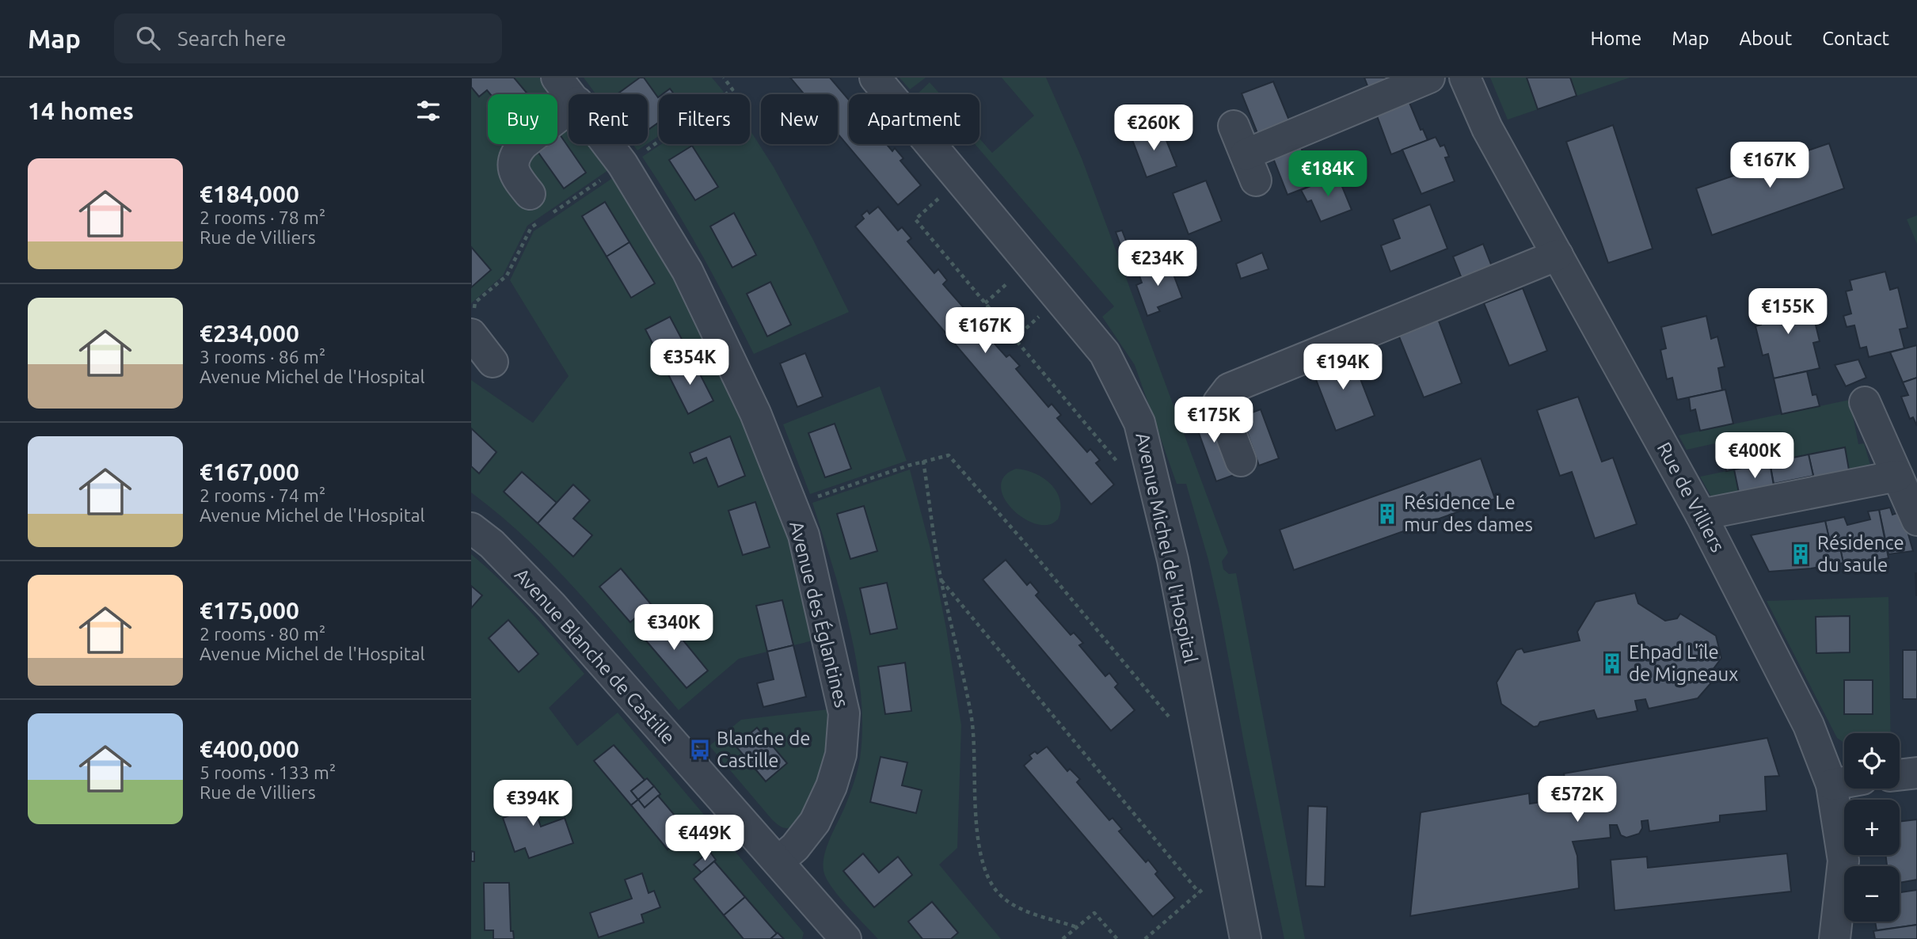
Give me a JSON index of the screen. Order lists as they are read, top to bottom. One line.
{"streets":{"street":["Rue de Villiers","Avenue Michel de l'Hospital","Avenue des Églantines","Avenue Blanche de Castille"]},"crossings":[["Avenue des Églantines","Avenue Blanche de Castille"]],"places":{"building":["Résidence Le mur des dames","Résidence du saule","Ehpad L'île de Migneaux"],"bus stop":["Blanche de Castille"]},"page":{"header":"Map","search":"Search here","nav":["Home","Map","About","Contact"],"heading":"14 homes","chip":["Buy","Rent","Filters","New","Apartment"],"price":["€260K","€167K","€184K","€234K","€155K","€167K","€354K","€194K","€175K","€400K","€340K","€572K","€394K","€449K"],"list":[{"name":"€184,000","note":"2 rooms · 78 m² · Rue de Villiers"},{"name":"€234,000","note":"3 rooms · 86 m² · Avenue Michel de l'Hospital"},{"name":"€167,000","note":"2 rooms · 74 m² · Avenue Michel de l'Hospital"},{"name":"€175,000","note":"2 rooms · 80 m² · Avenue Michel de l'Hospital"},{"name":"€400,000","note":"5 rooms · 133 m² · Rue de Villiers"}],"map_buttons":["+","−"]}}
